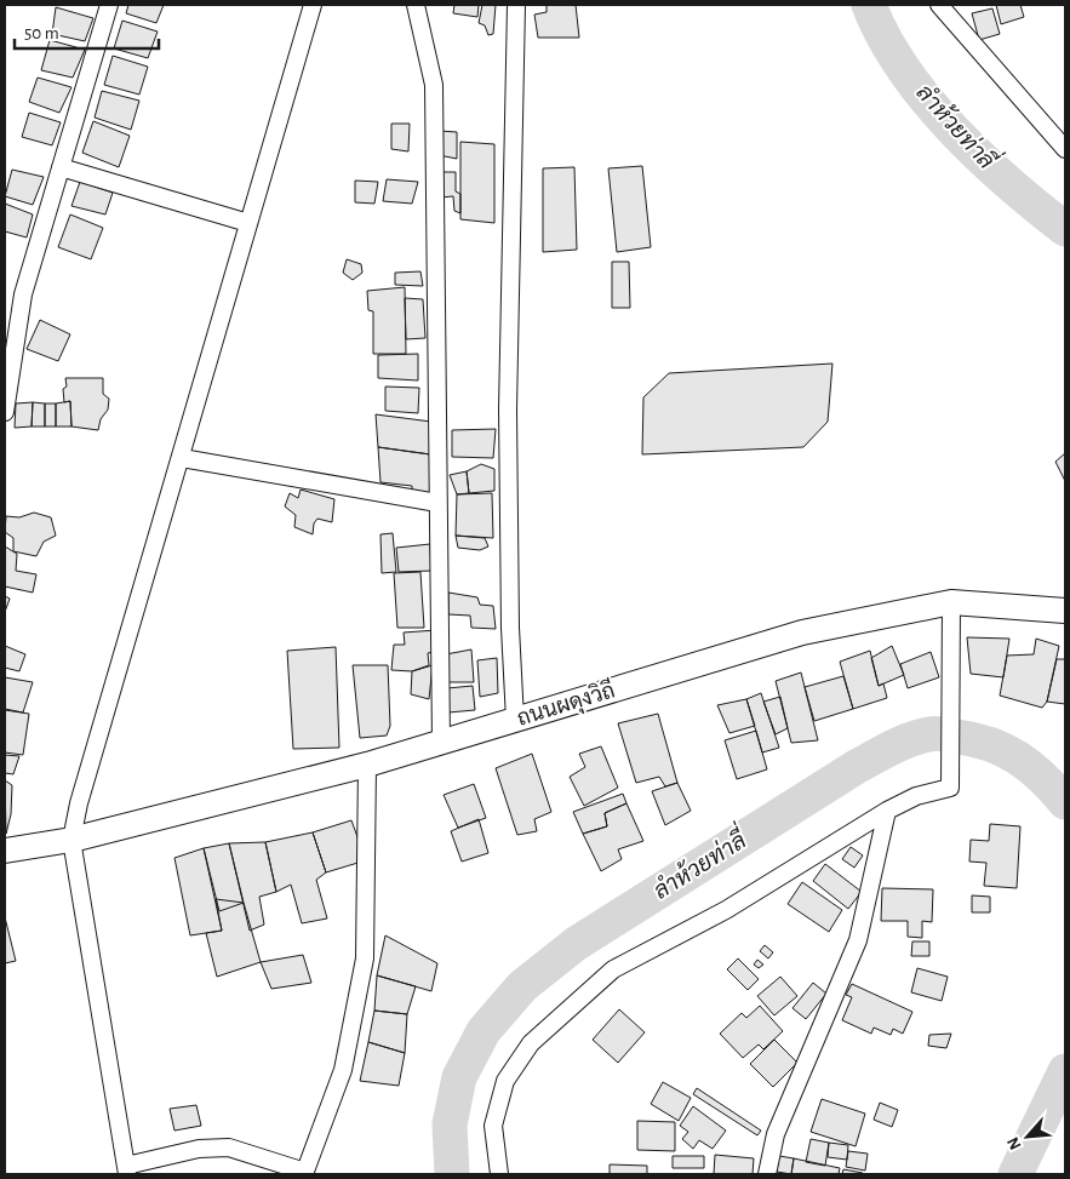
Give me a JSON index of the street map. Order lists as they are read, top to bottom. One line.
{"streets":{"main road":["ถนนผดุงวิถี"]},"water":["ลำห้วยท่าลี่"],"scale_bar":"50 m","north":"bottom left"}
